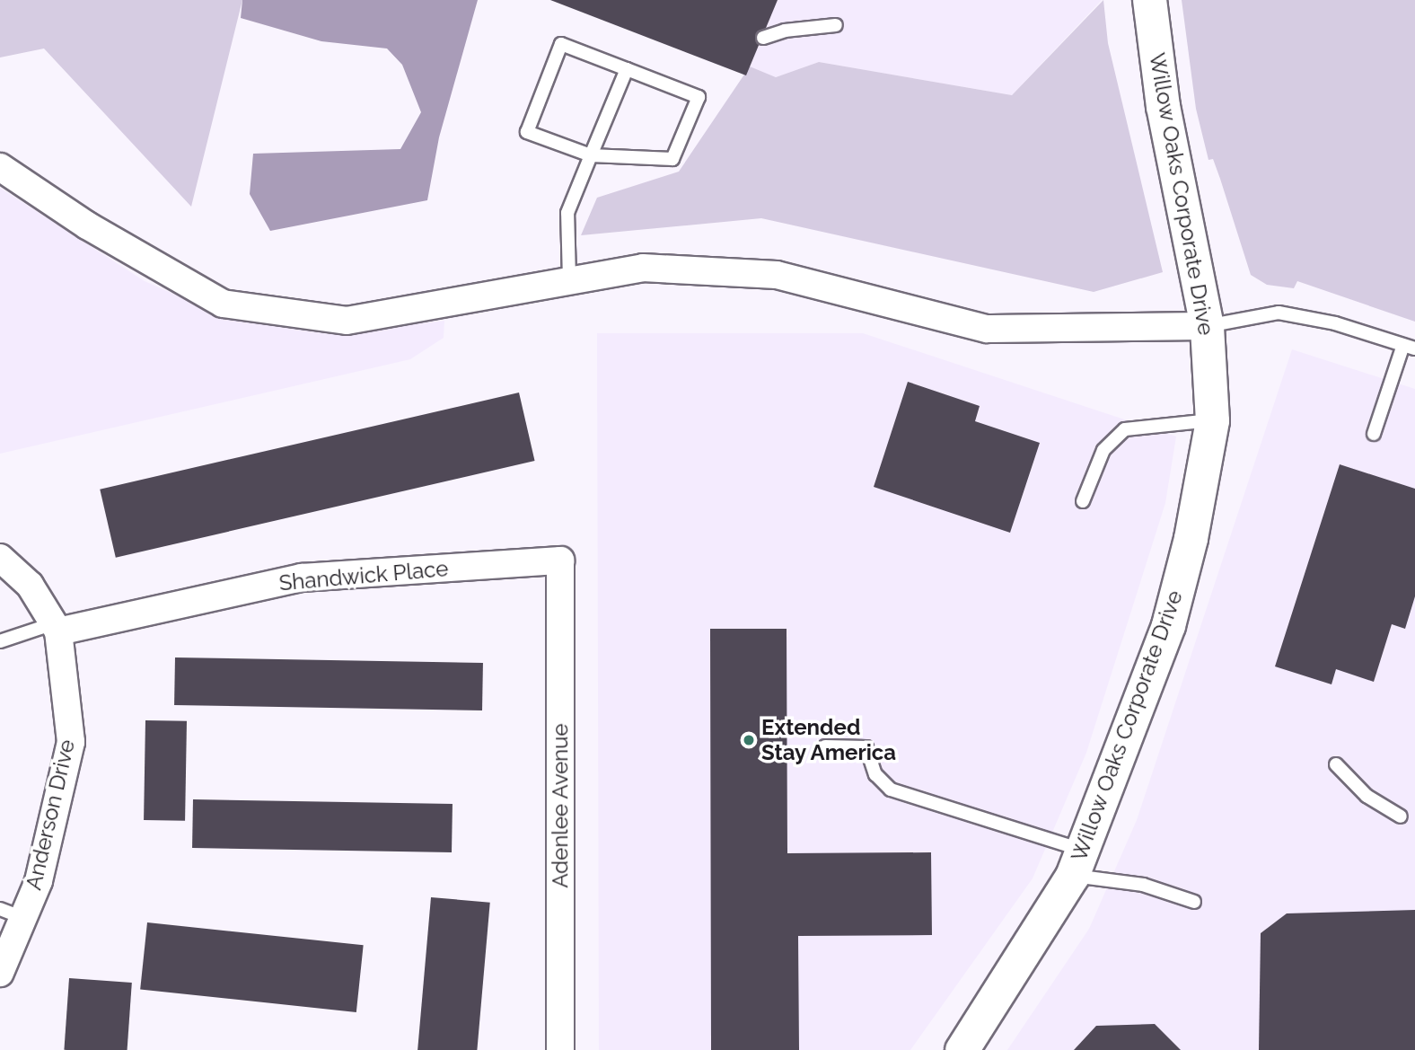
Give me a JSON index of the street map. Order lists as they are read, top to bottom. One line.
{"streets":{"street":["Willow Oaks Corporate Drive","Shandwick Place","Adenlee Avenue","Anderson Drive"]},"crossings":[["Shandwick Place","Adenlee Avenue"],["Shandwick Place","Anderson Drive"]],"places":["Extended Stay America"]}
